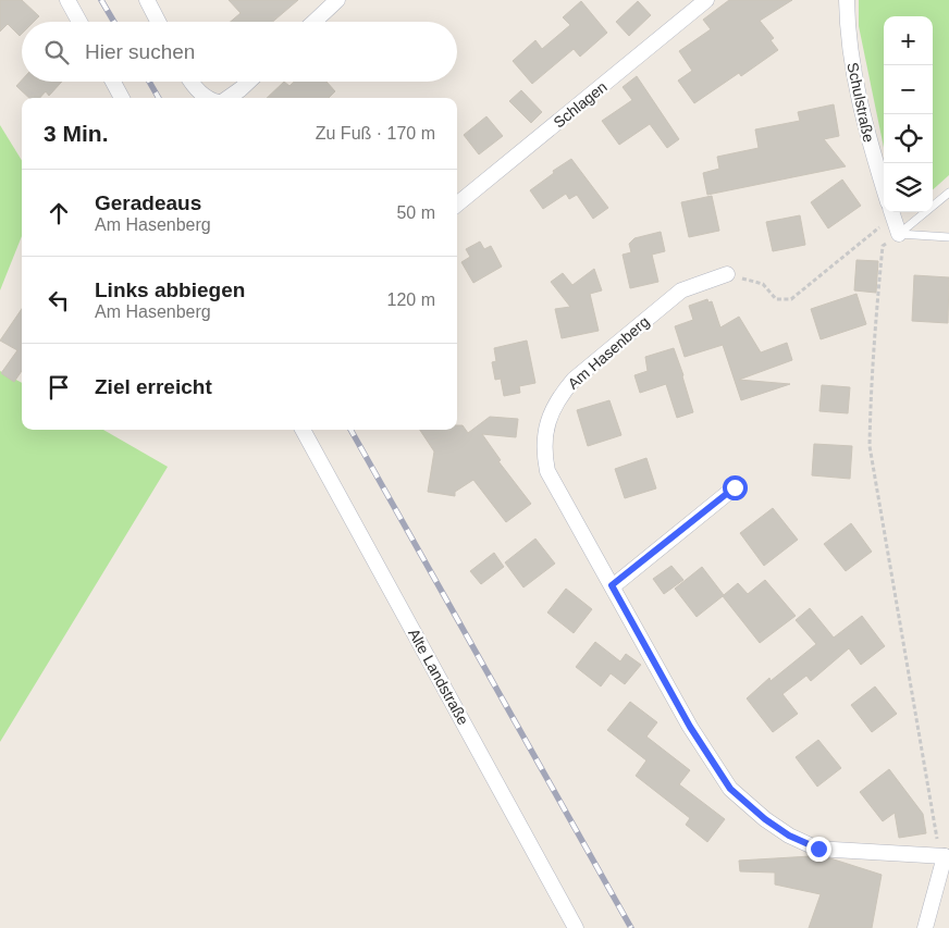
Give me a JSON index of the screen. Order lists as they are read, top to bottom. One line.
{"streets":{"street":["Schulstraße","Schlagen","Am Hasenberg","Alte Landstraße"]},"page":{"map_buttons":["+","−"],"search":"Hier suchen","heading":["3 Min.","Zu Fuß · 170 m"],"list":[["Geradeaus","Am Hasenberg","50 m"],["Links abbiegen","Am Hasenberg","120 m"],"Ziel erreicht"]}}
